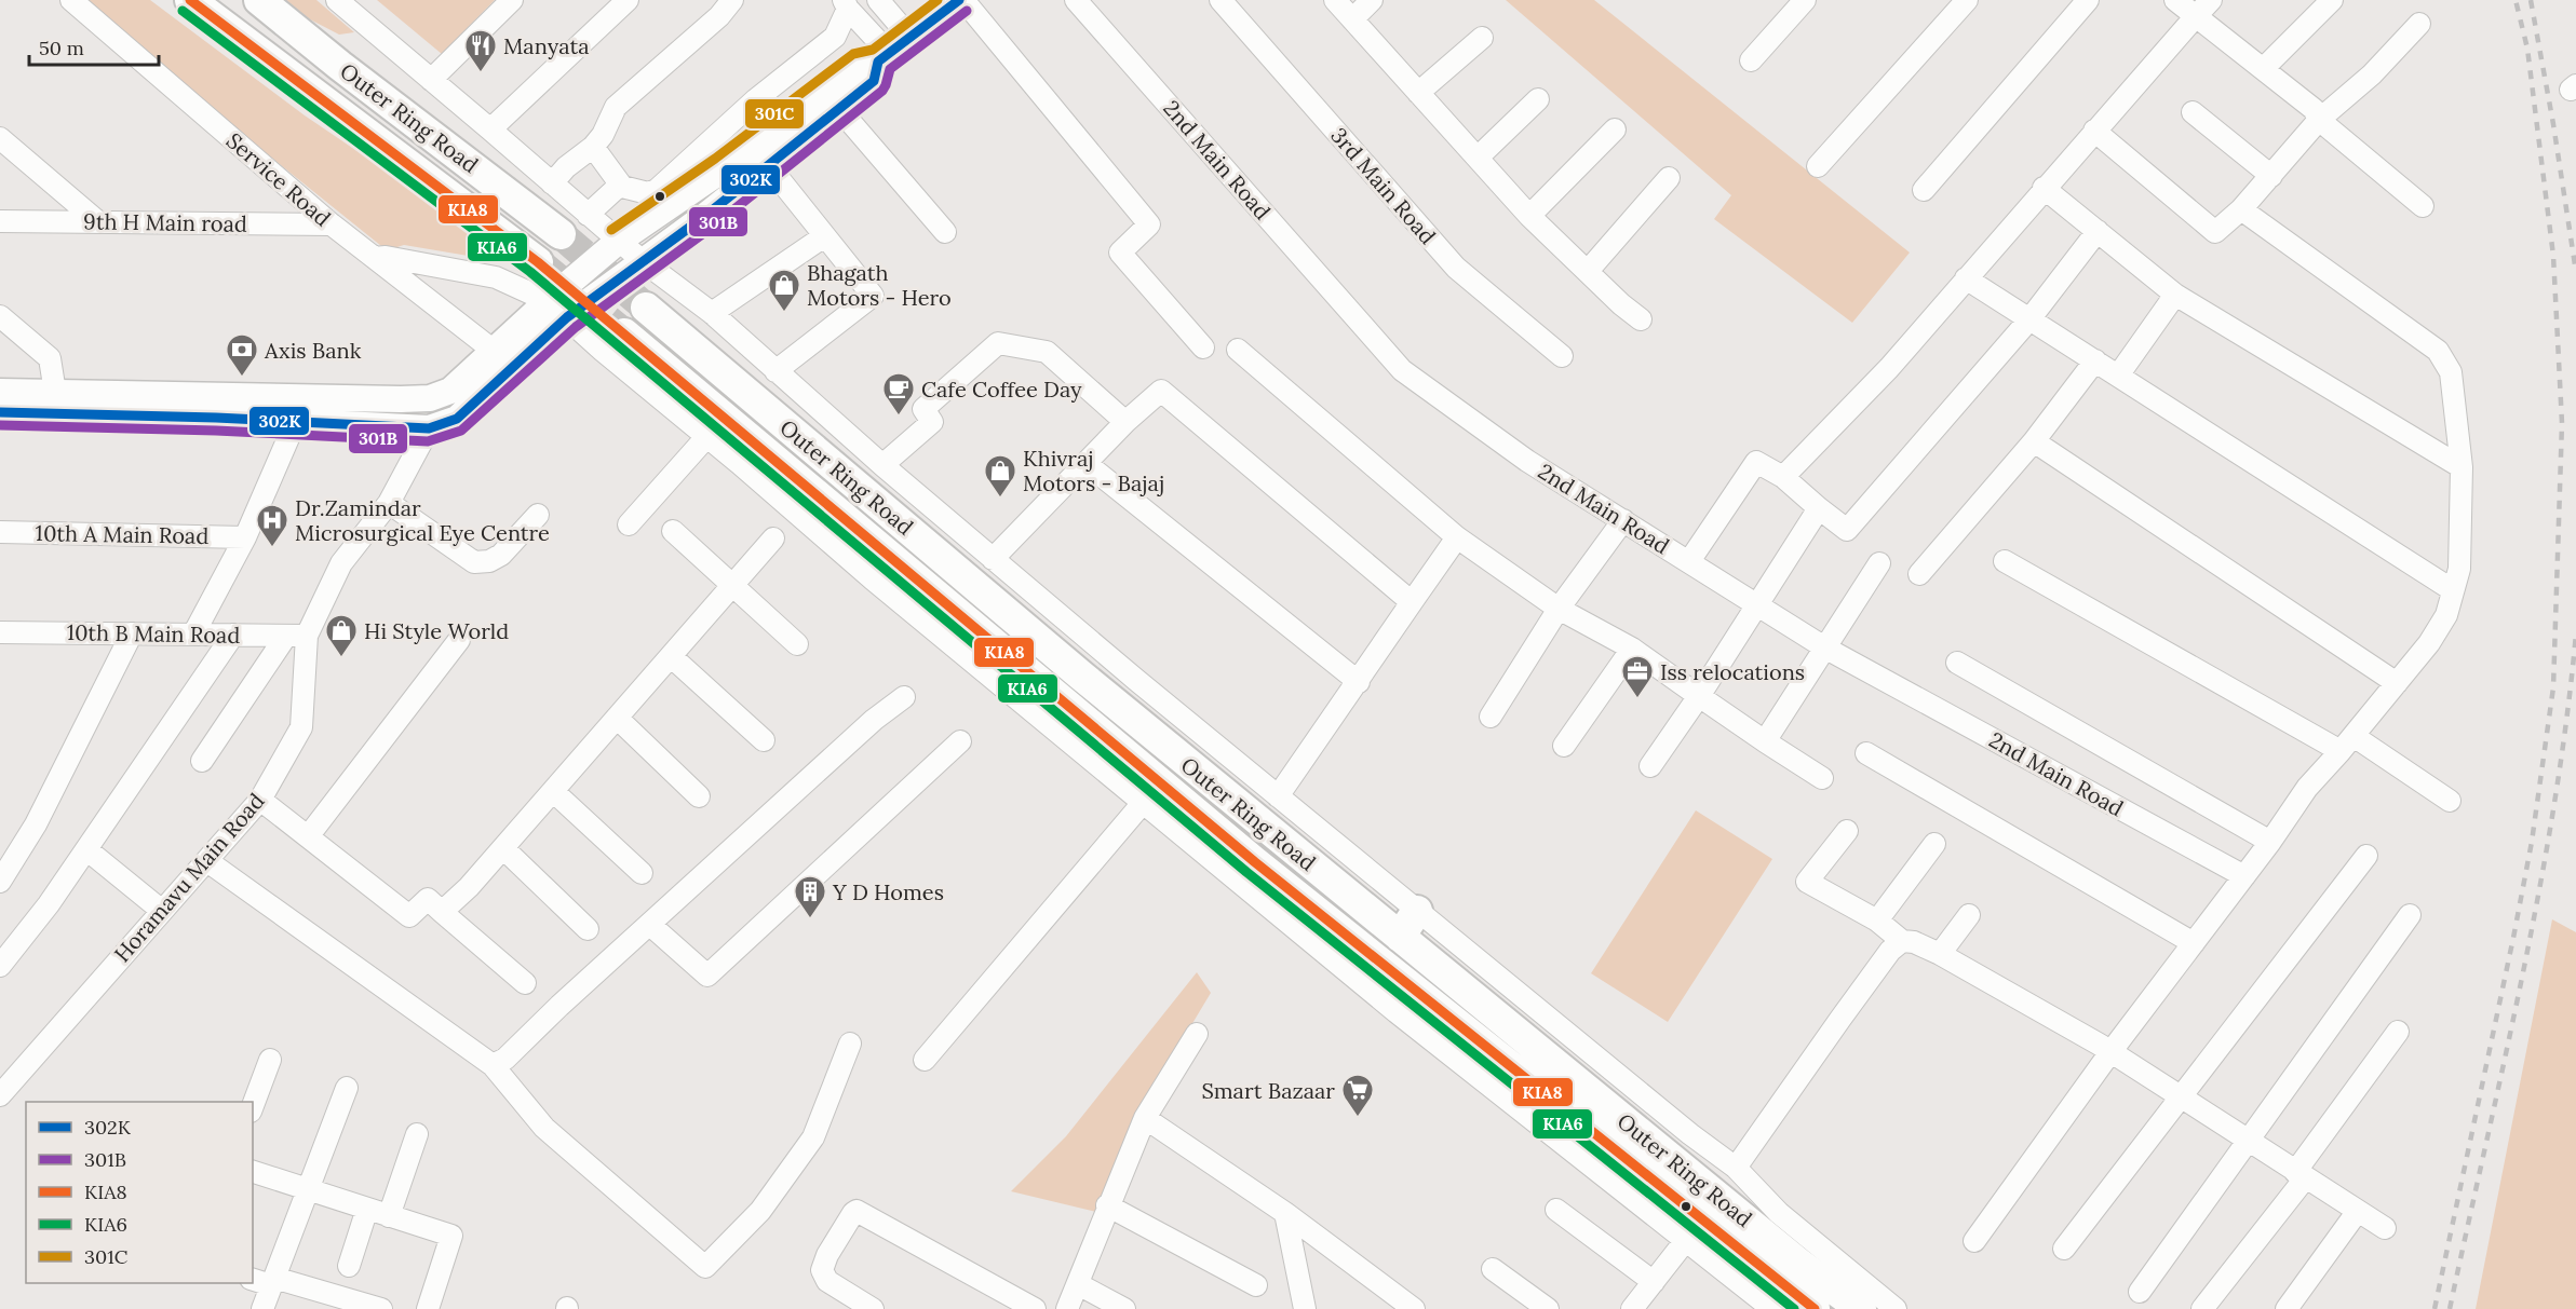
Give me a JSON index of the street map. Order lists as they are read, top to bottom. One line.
{"streets":{"highway":["Outer Ring Road"],"street":["2nd Main Road","Service Road","3rd Main Road","9th H Main road","10th A Main Road","10th B Main Road","Horamavu Main Road"]},"crossings":[["Service Road","9th H Main road"],["10th B Main Road","Horamavu Main Road"]],"places":{"restaurant":["Manyata"],"shop":["Bhagath Motors - Hero","Khivraj Motors - Bajaj","Hi Style World"],"bank":["Axis Bank"],"cafe":["Cafe Coffee Day"],"hospital":["Dr.Zamindar Microsurgical Eye Centre"],"office":["Iss relocations"],"building":["Y D Homes"],"supermarket":["Smart Bazaar"]},"lines":["transit line 302K","transit line KIA8","transit line 301C","transit line 301B","transit line KIA6"],"legend":["302K","301B","KIA8","KIA6","301C"],"scale_bar":"50 m"}
